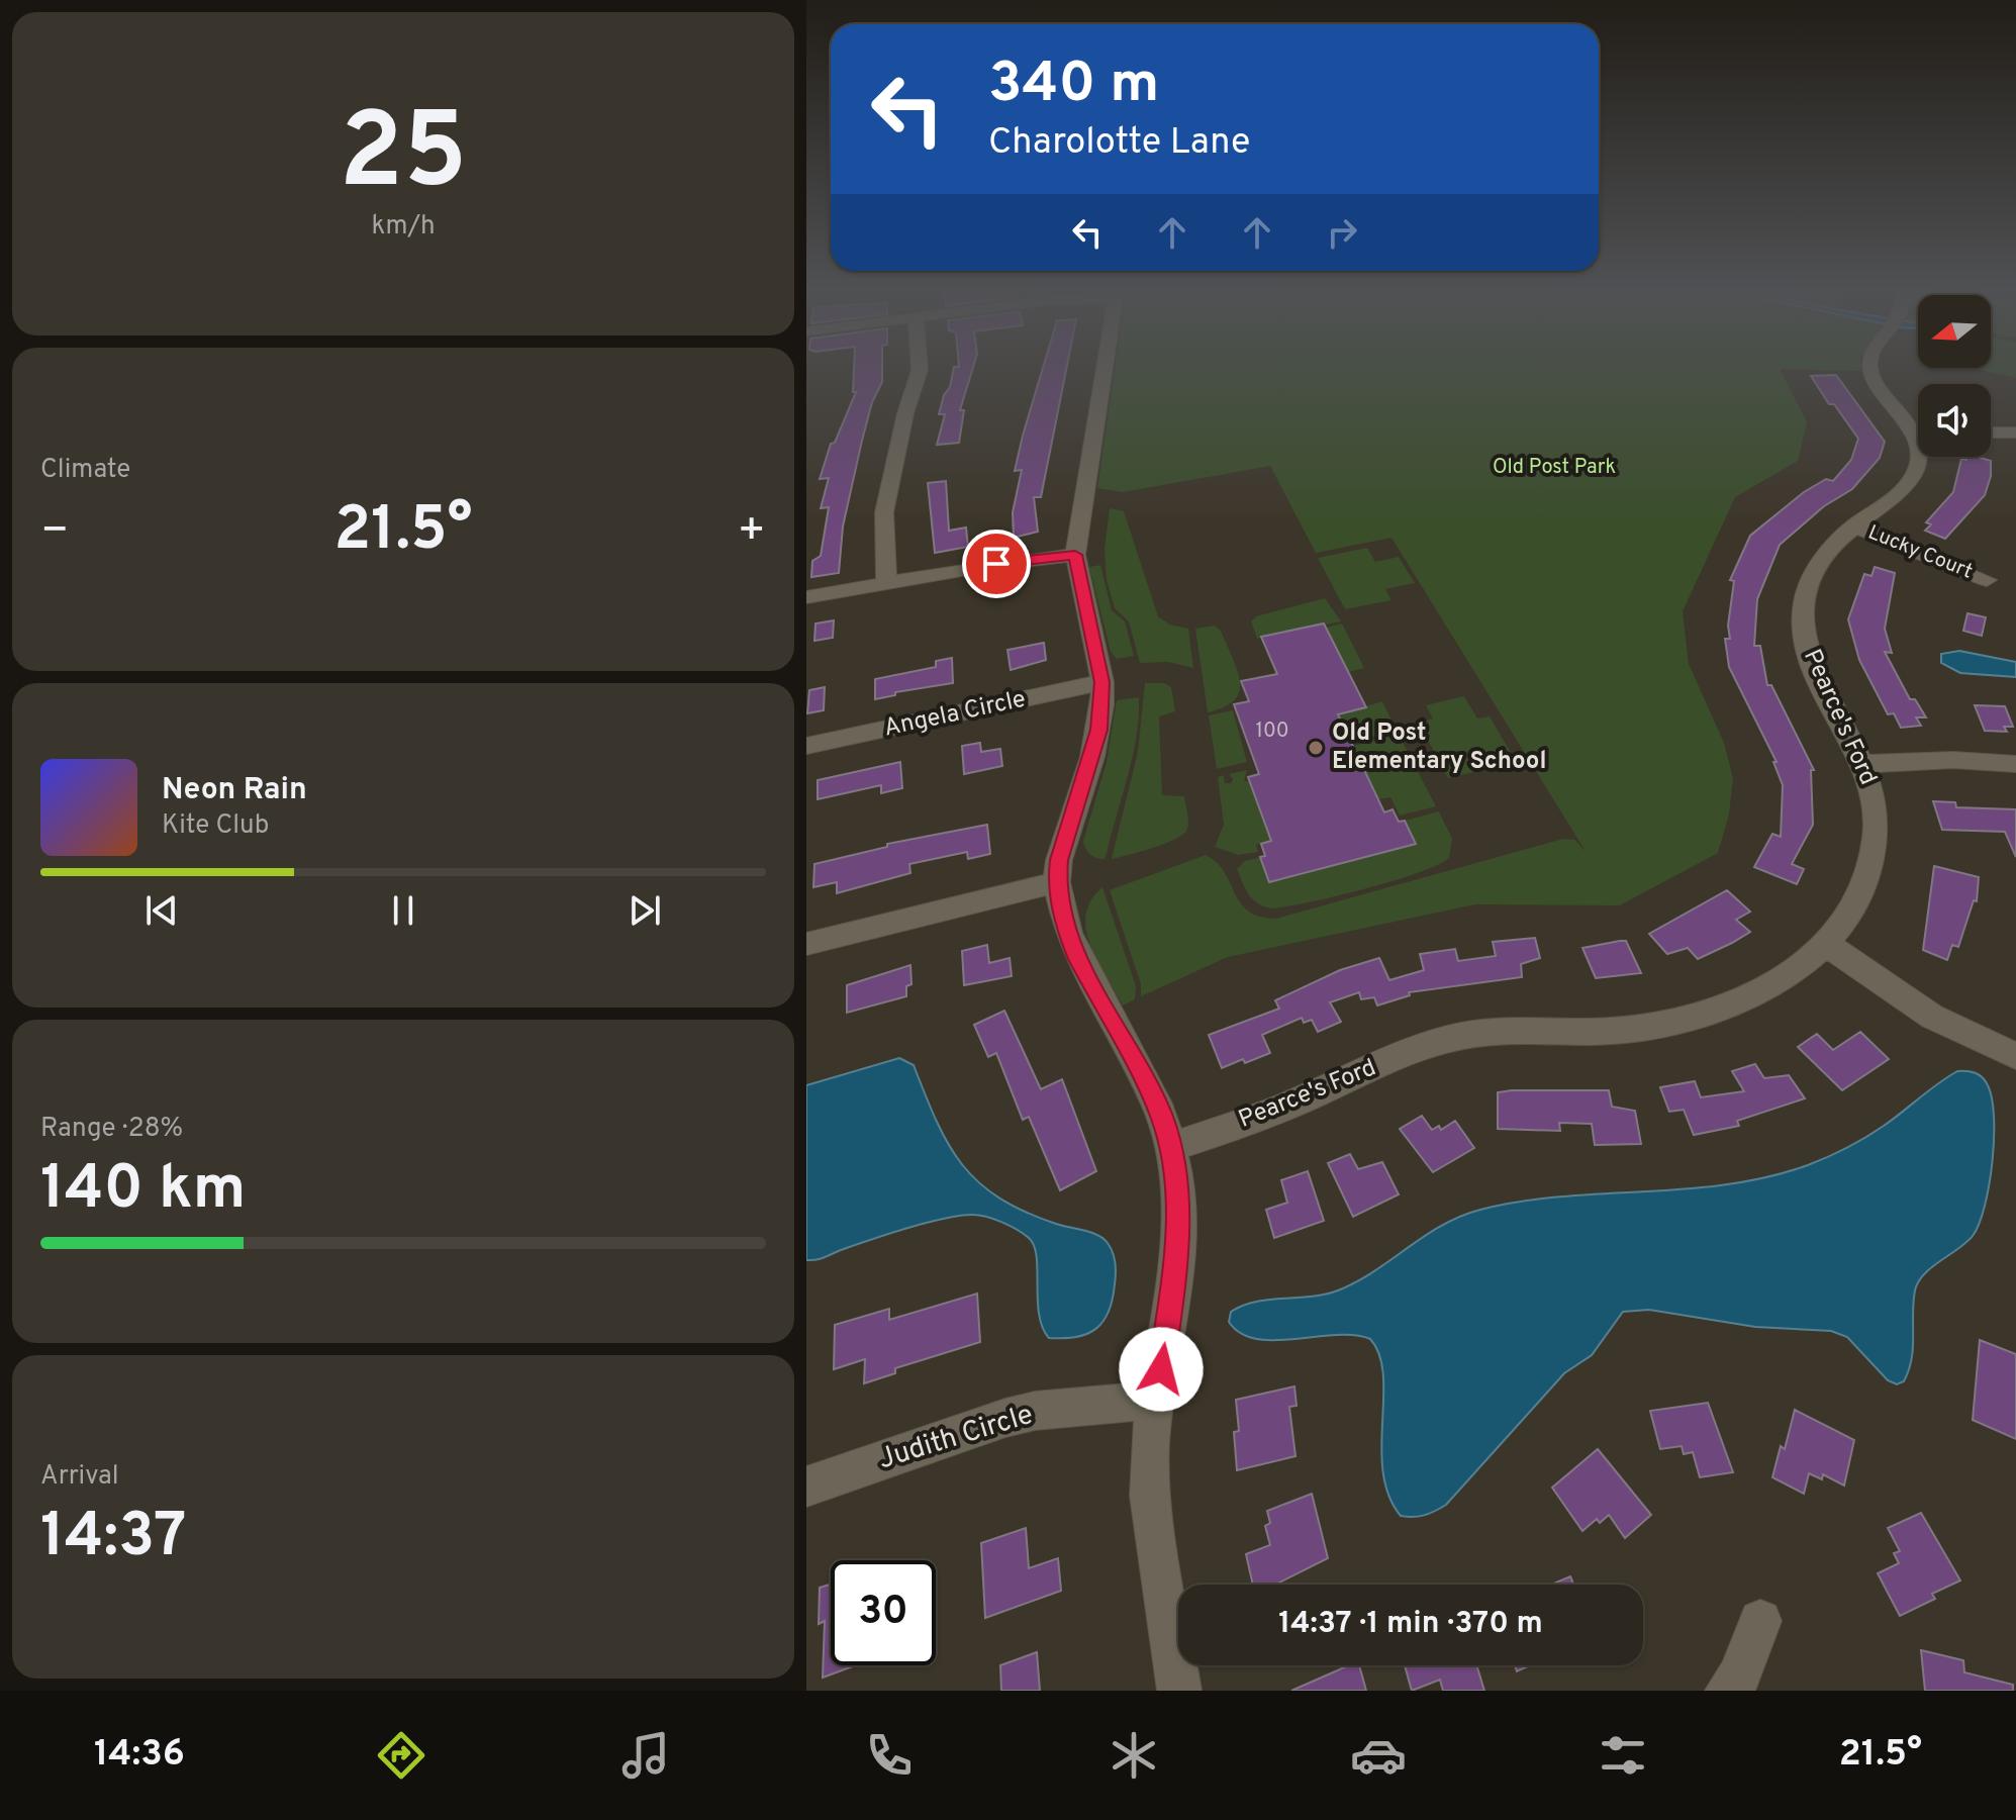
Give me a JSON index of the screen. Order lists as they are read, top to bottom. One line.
{"streets":{"street":["Lucky Court","Angela Circle","Pearce's Ford","Judith Circle"]},"crossings":[["Lucky Court","Pearce's Ford"]],"parks":["Old Post Park"],"places":["Old Post Elementary School"],"house_numbers":["100"],"north":"left","page":{"tile":[["25","km/h"],"Climate",["Range · 28%","140 km"],["Arrival","14:37"]],"turn":["340 m","Charolotte Lane"],"heat":["−","21.5°","+"],"song":["Neon Rain","Kite Club"],"limit":"30","trip":"14:37 · 1 min · 370 m","tabs":["14:36","21.5°"]}}
